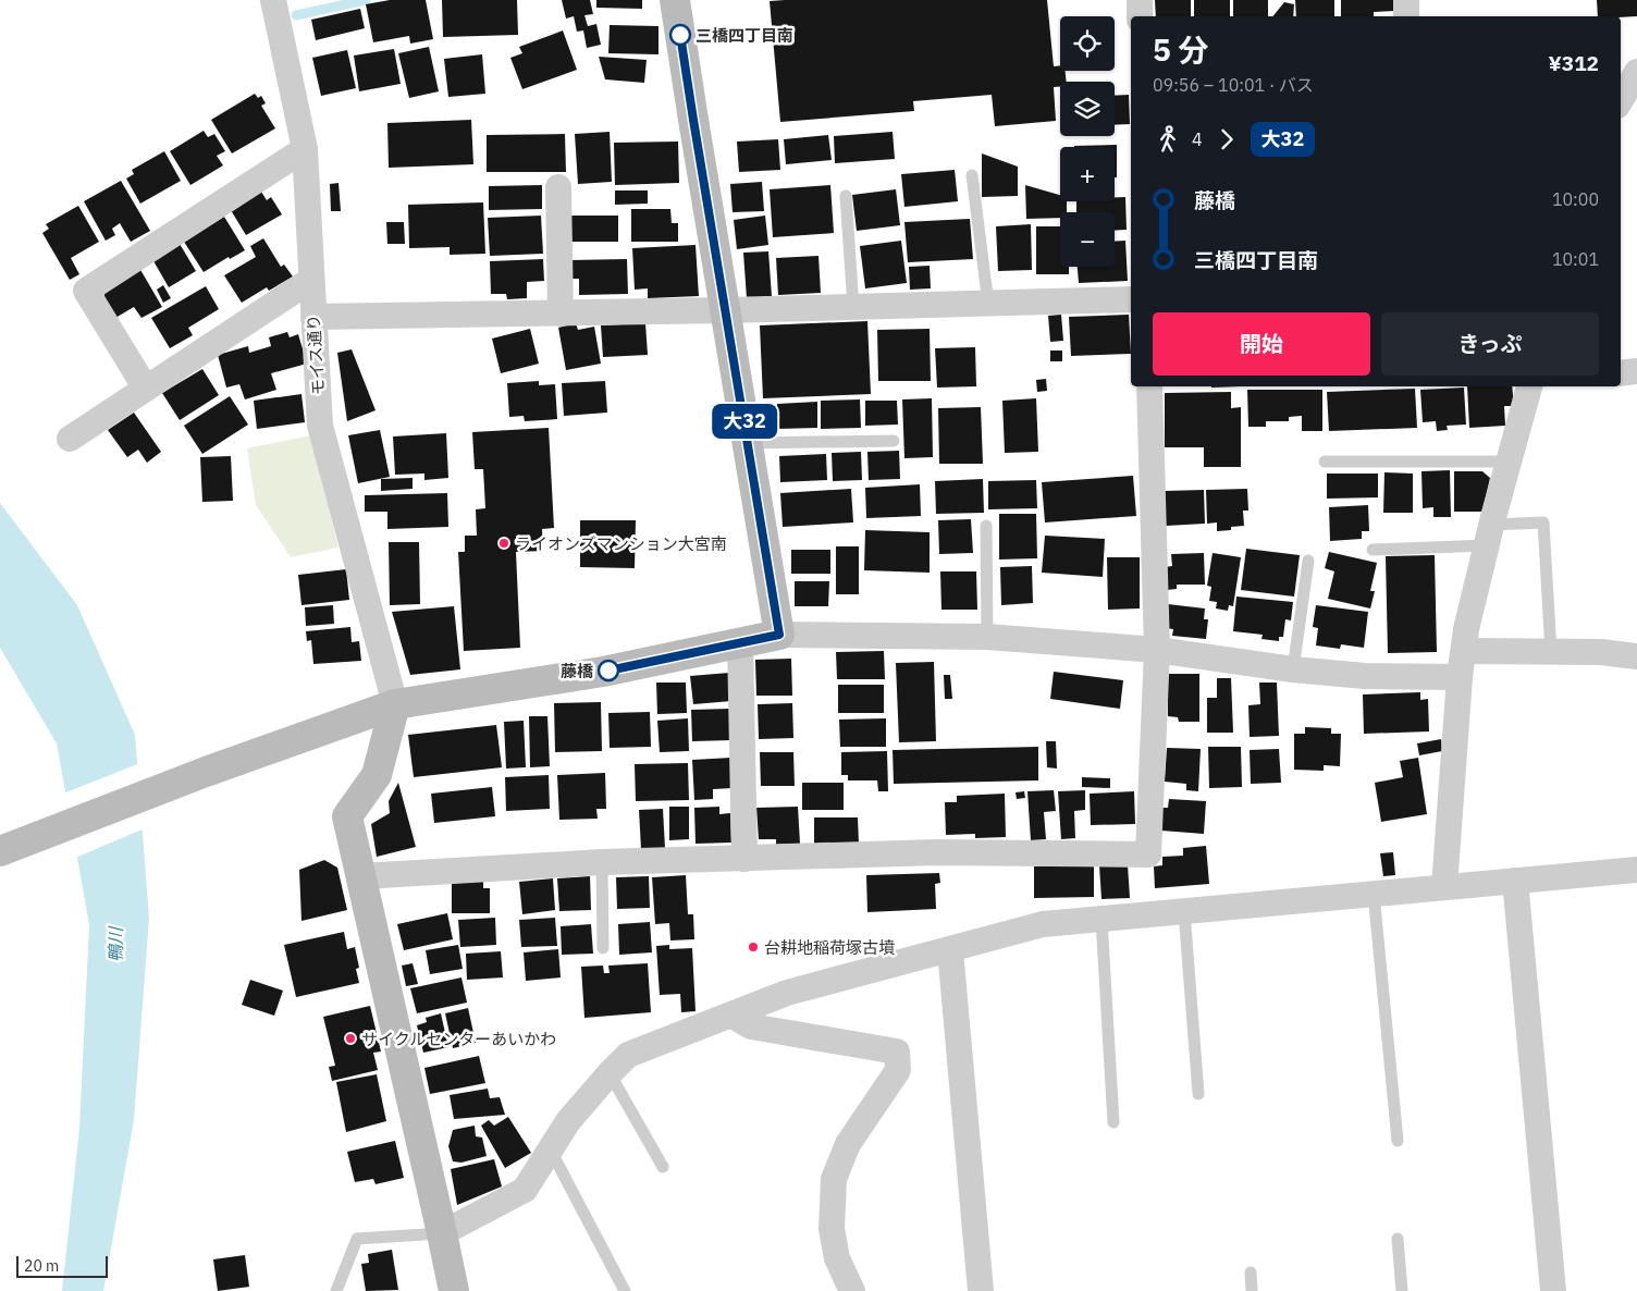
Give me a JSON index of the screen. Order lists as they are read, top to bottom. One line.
{"streets":{"street":["モイス通り"]},"water":["鴨川"],"places":["三橋四丁目南","ライオンズマンション大宮南","藤橋","台耕地稲荷塚古墳","サイクルセンターあいかわ"],"lines":["bus line 大32"],"scale_bar":"20 m","page":{"on_map":"大32","map_buttons":["+","−"],"heading":["5 分","09:56 – 10:01 · バス","¥312"],"legs":["4","大32"],"list":[{"name":"藤橋","value":"10:00"},{"name":"三橋四丁目南","value":"10:01"}],"buttons":["開始","きっぷ"],"scale":"20 m"}}
